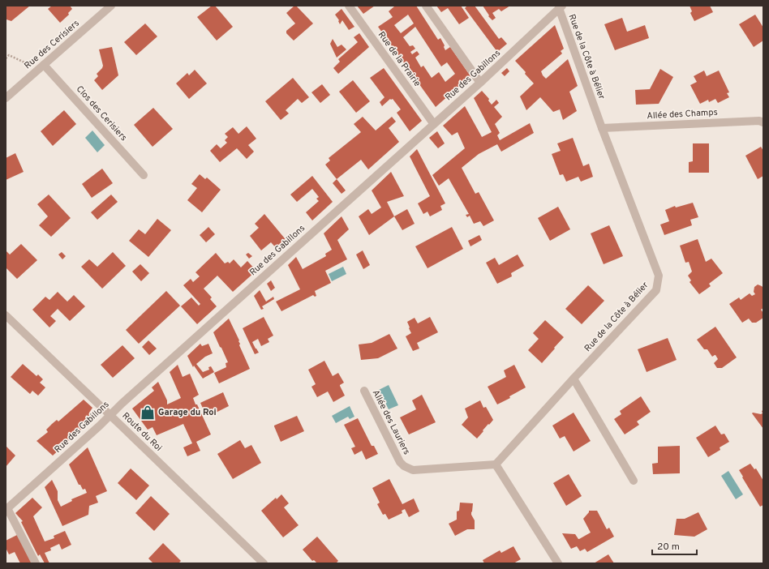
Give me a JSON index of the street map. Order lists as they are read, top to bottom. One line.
{"streets":{"street":["Rue des Cerisiers","Rue de la Côte à Bélier","Rue de la Prairie","Rue des Gabillons","Clos des Cerisiers","Allée des Champs","Allée des Lauriers","Route du Roi"]},"crossings":[["Rue des Cerisiers","Clos des Cerisiers"],["Rue de la Côte à Bélier","Rue des Gabillons"],["Rue de la Côte à Bélier","Allée des Champs"],["Rue de la Côte à Bélier","Allée des Lauriers"],["Rue de la Prairie","Rue des Gabillons"],["Rue des Gabillons","Route du Roi"]],"places":{"shop":["Garage du Roi"]},"scale_bar":"20 m"}
